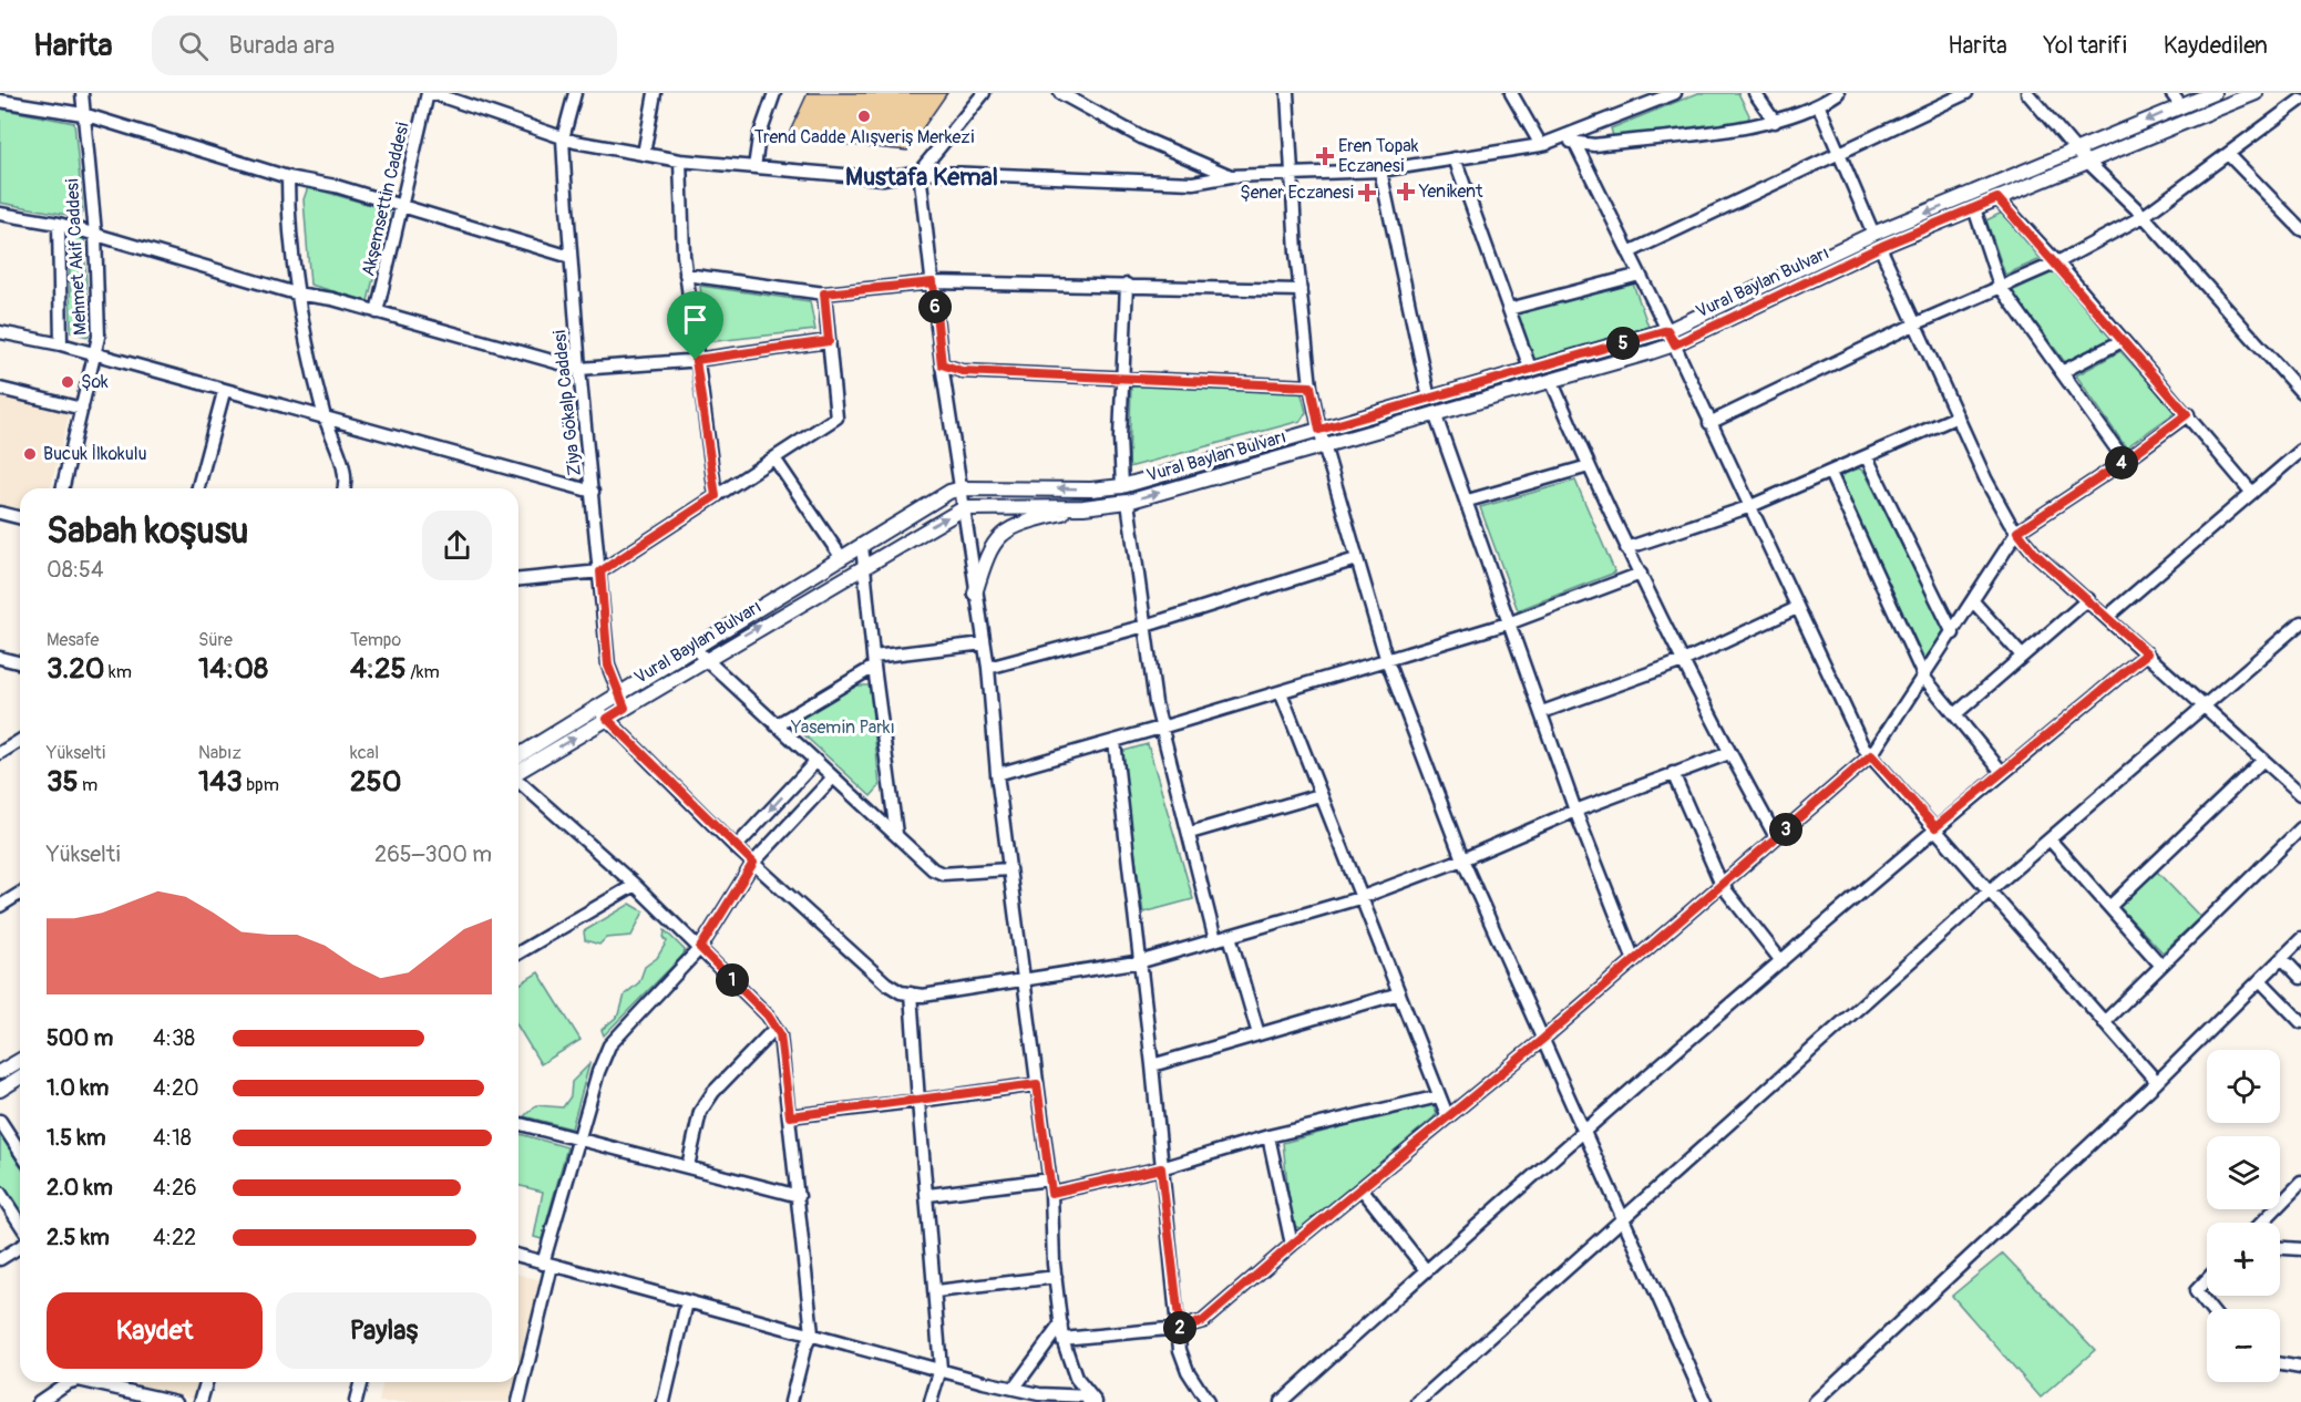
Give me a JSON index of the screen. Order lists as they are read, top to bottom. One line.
{"streets":{"main road":["Vural Baylan Bulvarı"],"street":["Akşemsettin Caddesi","Mehmet Akif Caddesi","Ziya Gökalp Caddesi"]},"crossings":[["Vural Baylan Bulvarı","Ziya Gökalp Caddesi"]],"districts":["Mustafa Kemal"],"parks":["Yasemin Parkı"],"places":{"other":["Trend Cadde Alışveriş Merkezi","Şok","Bucuk İlkokulu"],"health":["Eren Topak Eczanesi","Yenikent","Şener Eczanesi"]},"page":{"header":"Harita","search":"Burada ara","nav":["Harita","Yol tarifi","Kaydedilen"],"pins":["6","5","4","3","1","2"],"heading":["Sabah koşusu","08:54"],"stats":[["Mesafe","3.20 km"],["Süre","14:08"],["Tempo","4:25 /km"],["Yükselti","35 m"],["Nabız","143 bpm"],["kcal","250"]],"chart":["Yükselti","265–300 m"],"list":[{"name":"500 m","note":"4:38"},{"name":"1.0 km","note":"4:20"},{"name":"1.5 km","note":"4:18"},{"name":"2.0 km","note":"4:26"},{"name":"2.5 km","note":"4:22"}],"map_buttons":["+","−"],"buttons":["Kaydet","Paylaş"]}}
